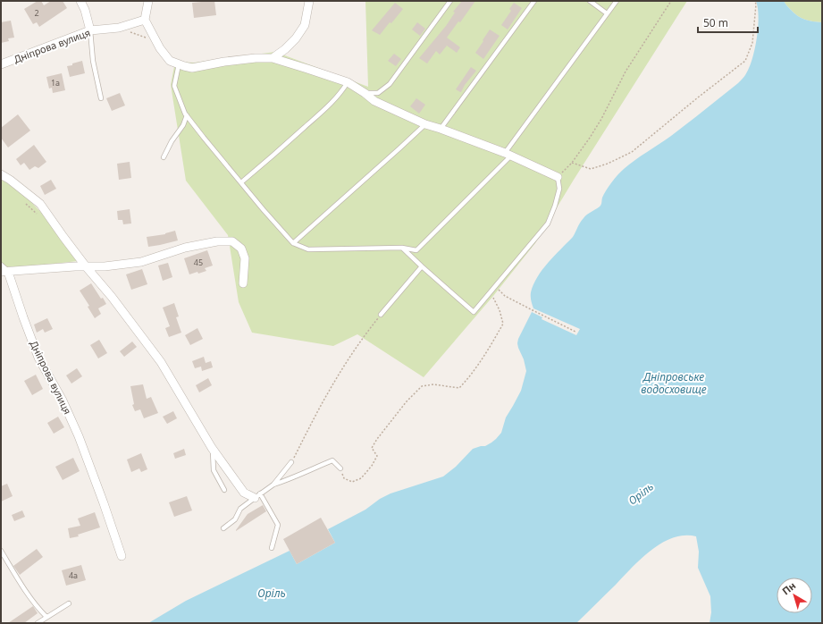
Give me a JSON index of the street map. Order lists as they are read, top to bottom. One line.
{"streets":{"street":["Дніпрова вулиця"]},"water":["Дніпровське водосховище","Оріль","Орiль"],"house_numbers":["2","1а","45","4а"],"scale_bar":"50 m","north":"top left"}
